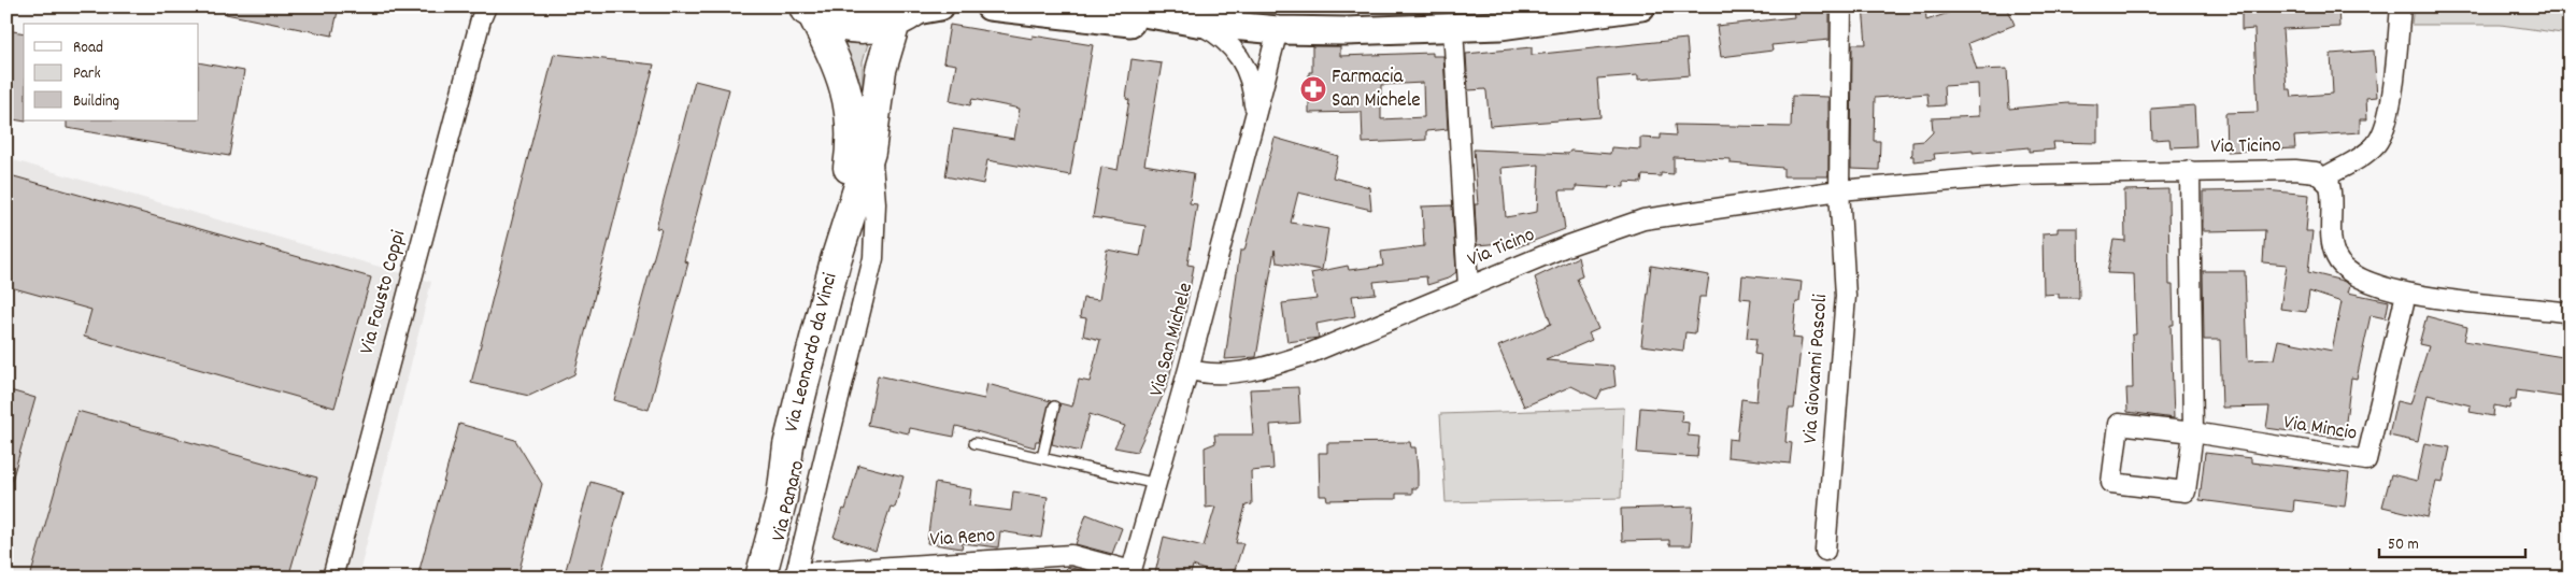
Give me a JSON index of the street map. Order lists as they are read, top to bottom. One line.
{"streets":{"main road":["Via Leonardo da Vinci"],"street":["Via Ticino","Via Fausto Coppi","Via San Michele","Via Giovanni Pascoli","Via Mincio","Via Panaro","Via Reno"]},"crossings":[["Via Ticino","Via San Michele"],["Via Ticino","Via Giovanni Pascoli"],["Via San Michele","Via Reno"],["Via Leonardo da Vinci","Via Panaro"],["Via Panaro","Via Reno"]],"places":{"pharmacy":["Farmacia San Michele"]},"legend":["Road","Park","Building"],"scale_bar":"50 m"}
